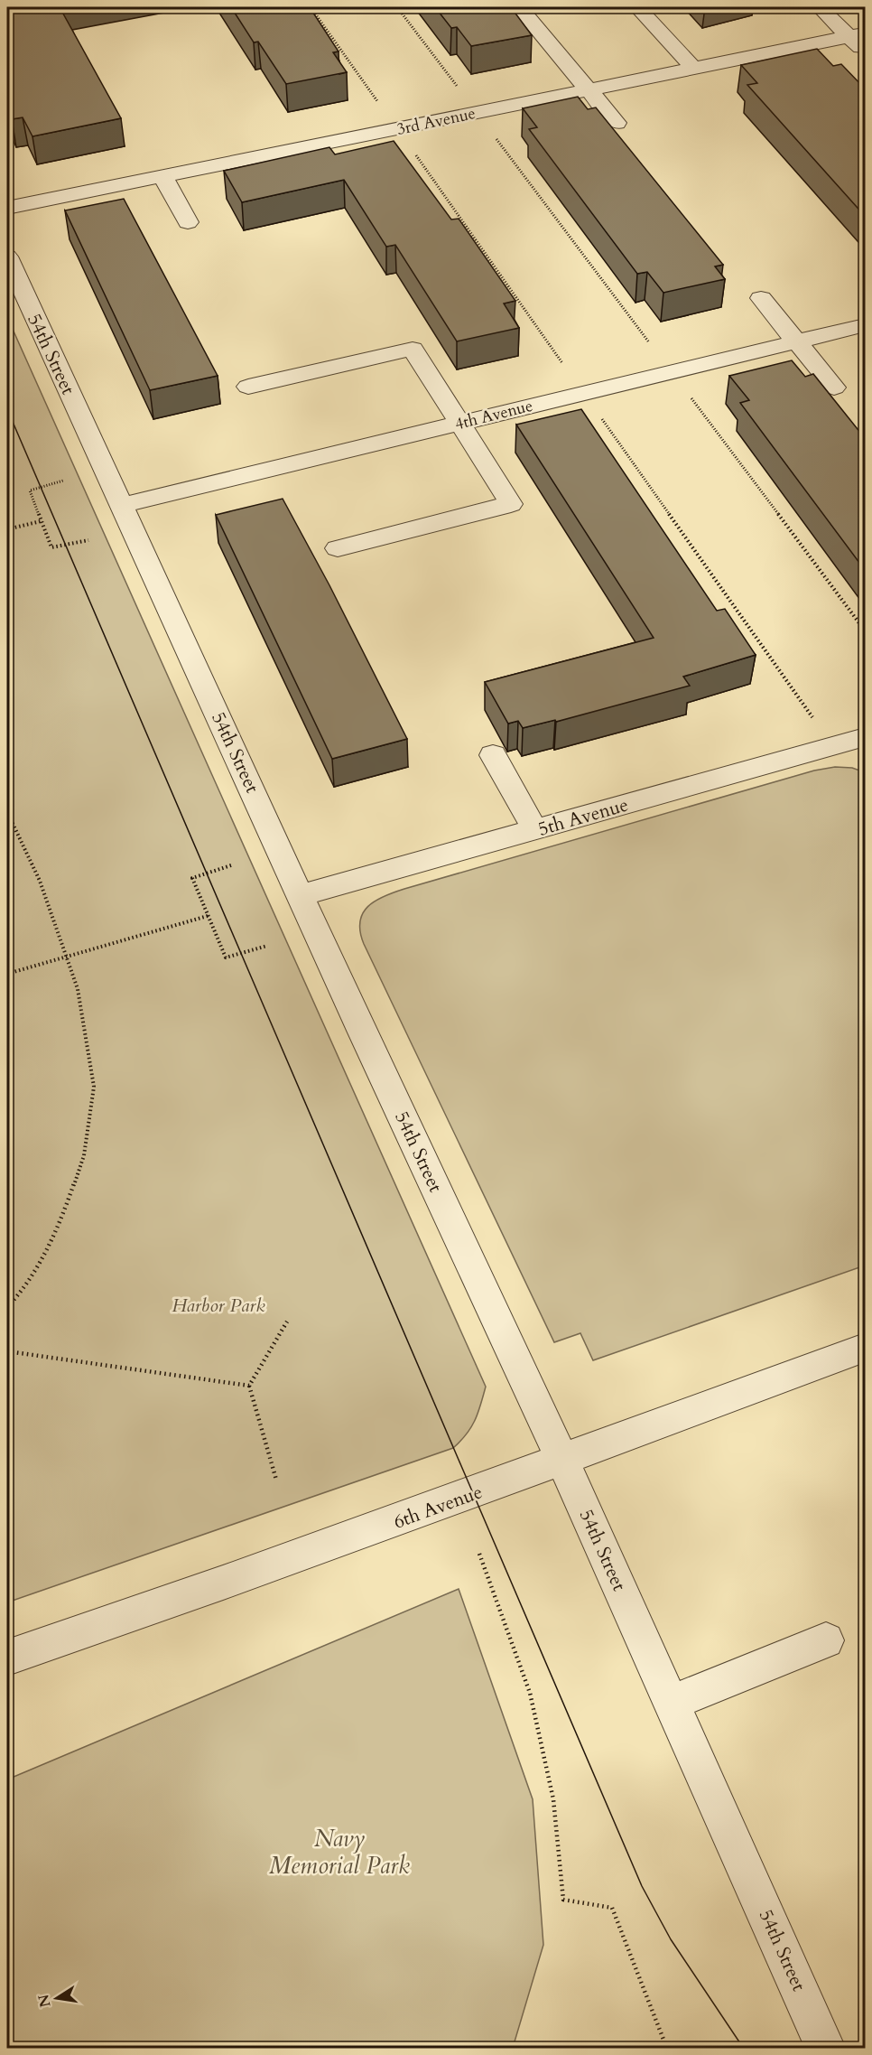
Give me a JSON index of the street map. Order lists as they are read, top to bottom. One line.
{"streets":{"street":["3rd Avenue","54th Street","4th Avenue","5th Avenue","6th Avenue"]},"crossings":[["54th Street","4th Avenue"],["54th Street","5th Avenue"],["54th Street","6th Avenue"]],"parks":["Harbor Park","Navy Memorial Park"],"north":"left"}
